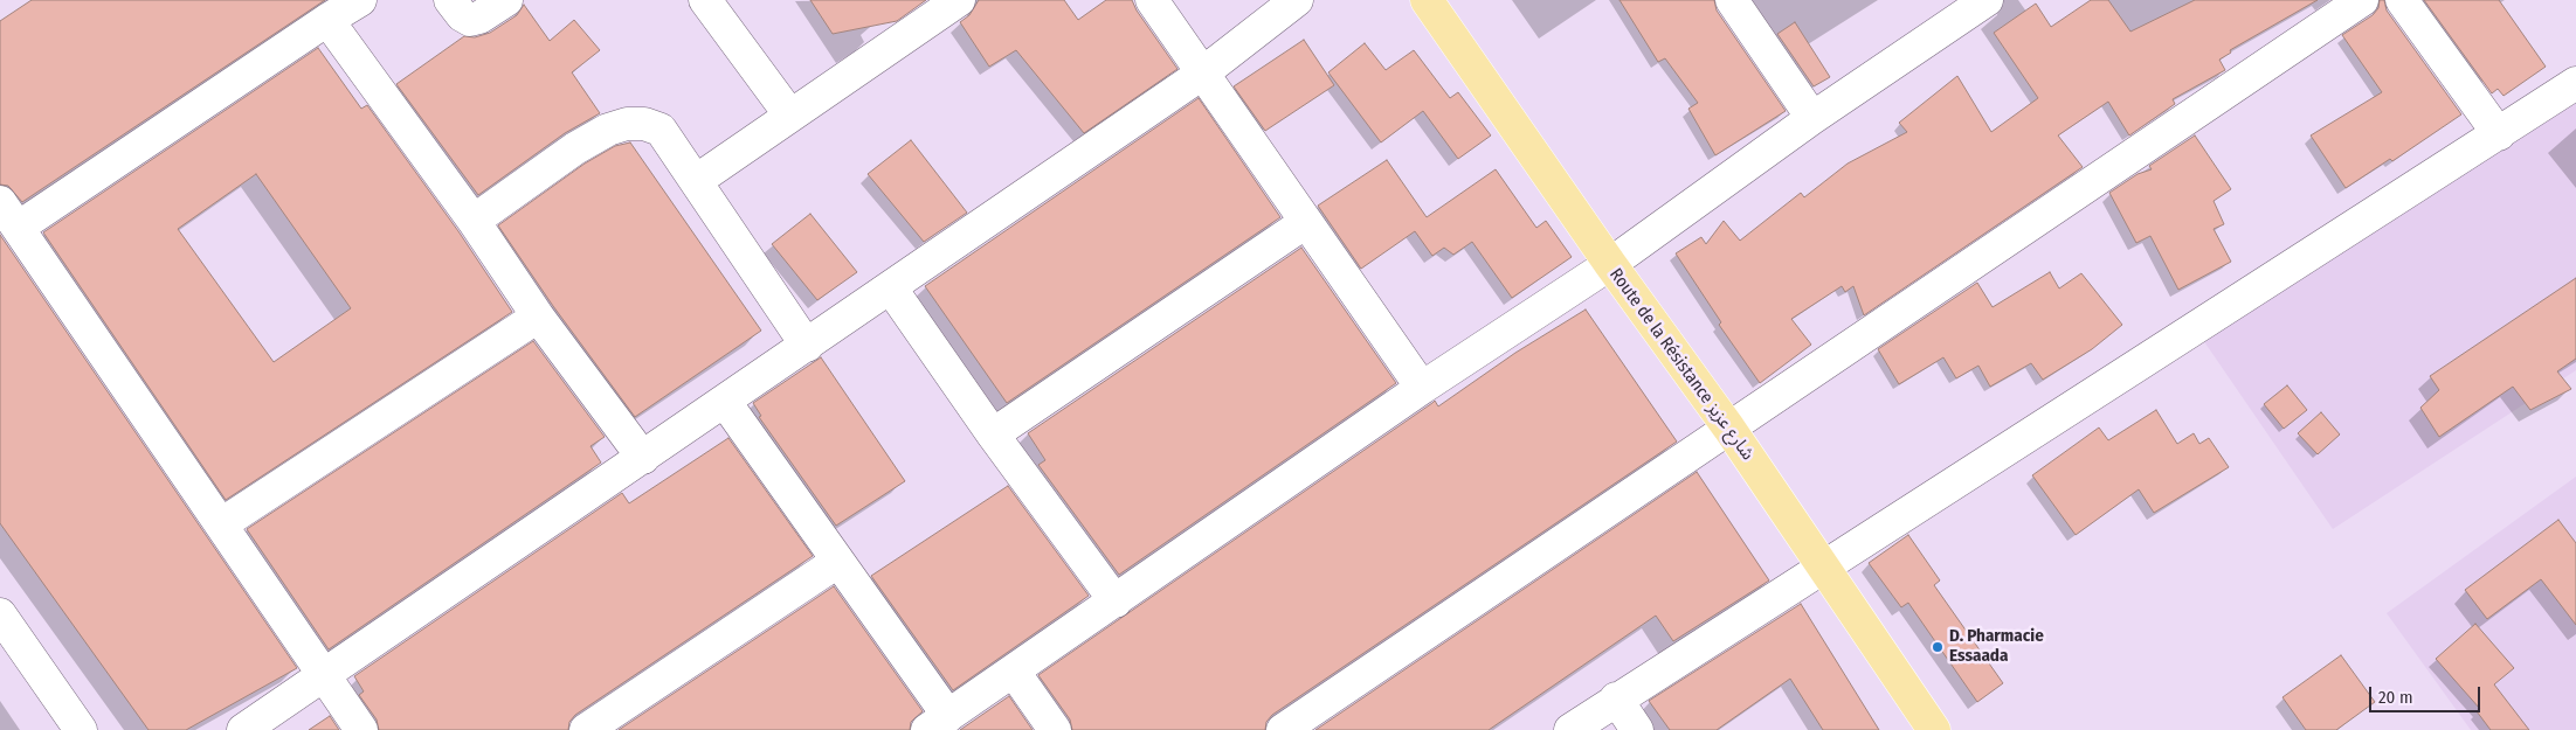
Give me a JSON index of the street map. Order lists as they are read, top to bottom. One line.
{"streets":{"main road":["Route de la Résistance شارع عزيز"]},"places":["D. Pharmacie Essaada"],"scale_bar":"20 m"}
